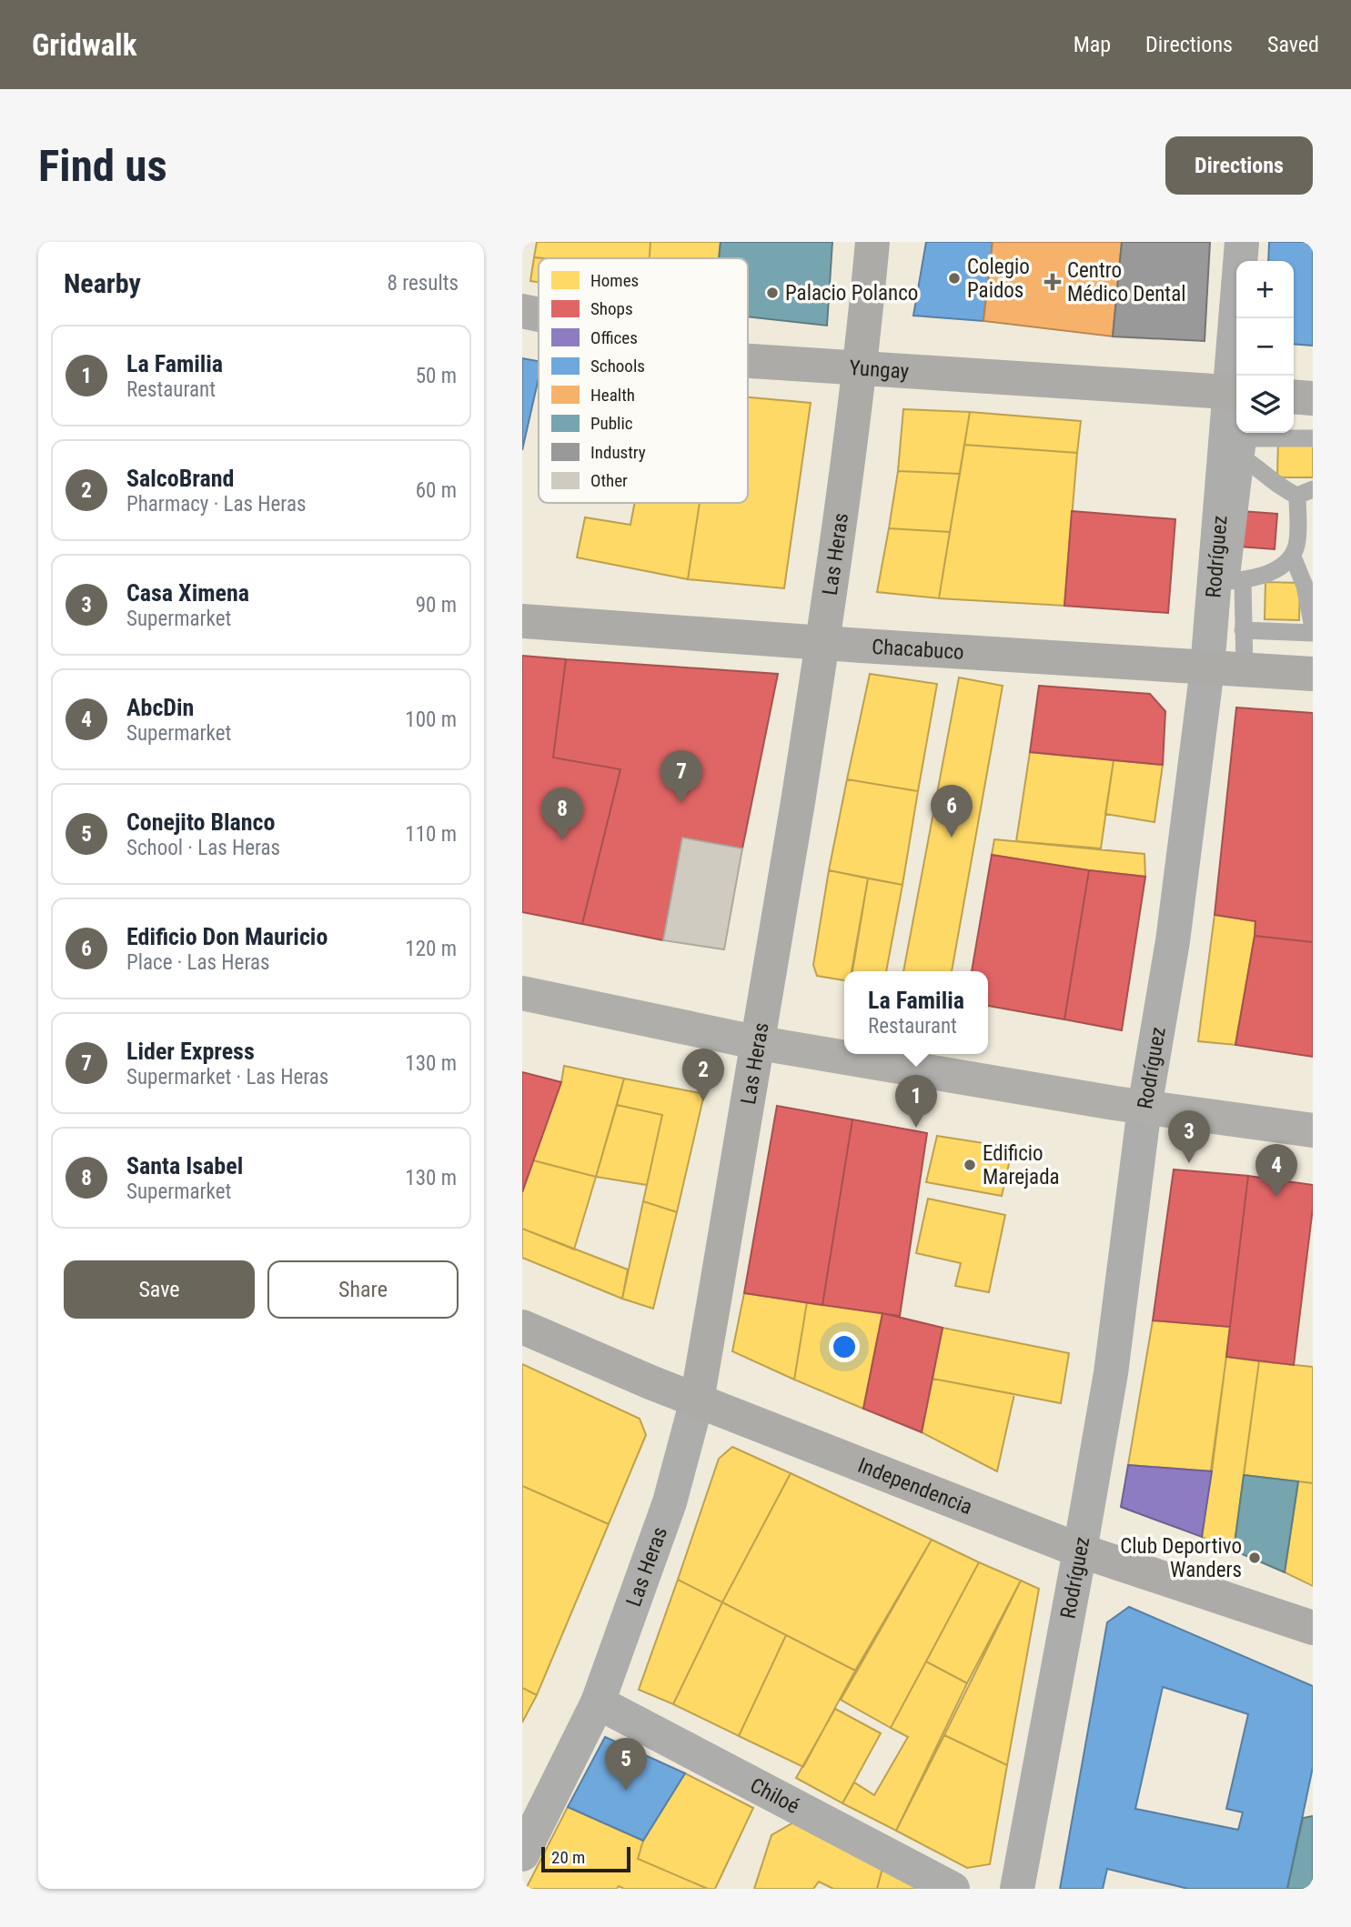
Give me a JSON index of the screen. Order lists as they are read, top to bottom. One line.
{"streets":{"street":["Yungay","Las Heras","Rodríguez","Chacabuco","Independencia","Chiloé"]},"crossings":[["Yungay","Las Heras"],["Yungay","Rodríguez"],["Las Heras","Chacabuco"],["Las Heras","Independencia"],["Las Heras","Chiloé"],["Rodríguez","Chacabuco"],["Rodríguez","Independencia"]],"places":{"other":["Colegio Paidos","Palacio Polanco","Edificio Marejada","Club Deportivo Wanders"],"health":["Centro Médico Dental"]},"legend":["Homes","Shops","Offices","Schools","Health","Public","Industry","Other"],"scale_bar":"20 m","page":{"header":"Gridwalk","nav":["Map","Directions","Saved"],"buttons":["Directions",["Save","Share"]],"title":"Find us","heading":["Nearby","8 results"],"map_buttons":["+","−"],"list":[{"mark":"1","name":"La Familia","note":"Restaurant","value":"50 m"},{"mark":"2","name":"SalcoBrand","note":"Pharmacy · Las Heras","value":"60 m"},{"mark":"3","name":"Casa Ximena","note":"Supermarket","value":"90 m"},{"mark":"4","name":"AbcDin","note":"Supermarket","value":"100 m"},{"mark":"5","name":"Conejito Blanco","note":"School · Las Heras","value":"110 m"},{"mark":"6","name":"Edificio Don Mauricio","note":"Place · Las Heras","value":"120 m"},{"mark":"7","name":"Lider Express","note":"Supermarket · Las Heras","value":"130 m"},{"mark":"8","name":"Santa Isabel","note":"Supermarket","value":"130 m"}],"pins":["7","6","8","2","1","3","4","5"],"popup":["La Familia","Restaurant"],"scale":"20 m"}}
